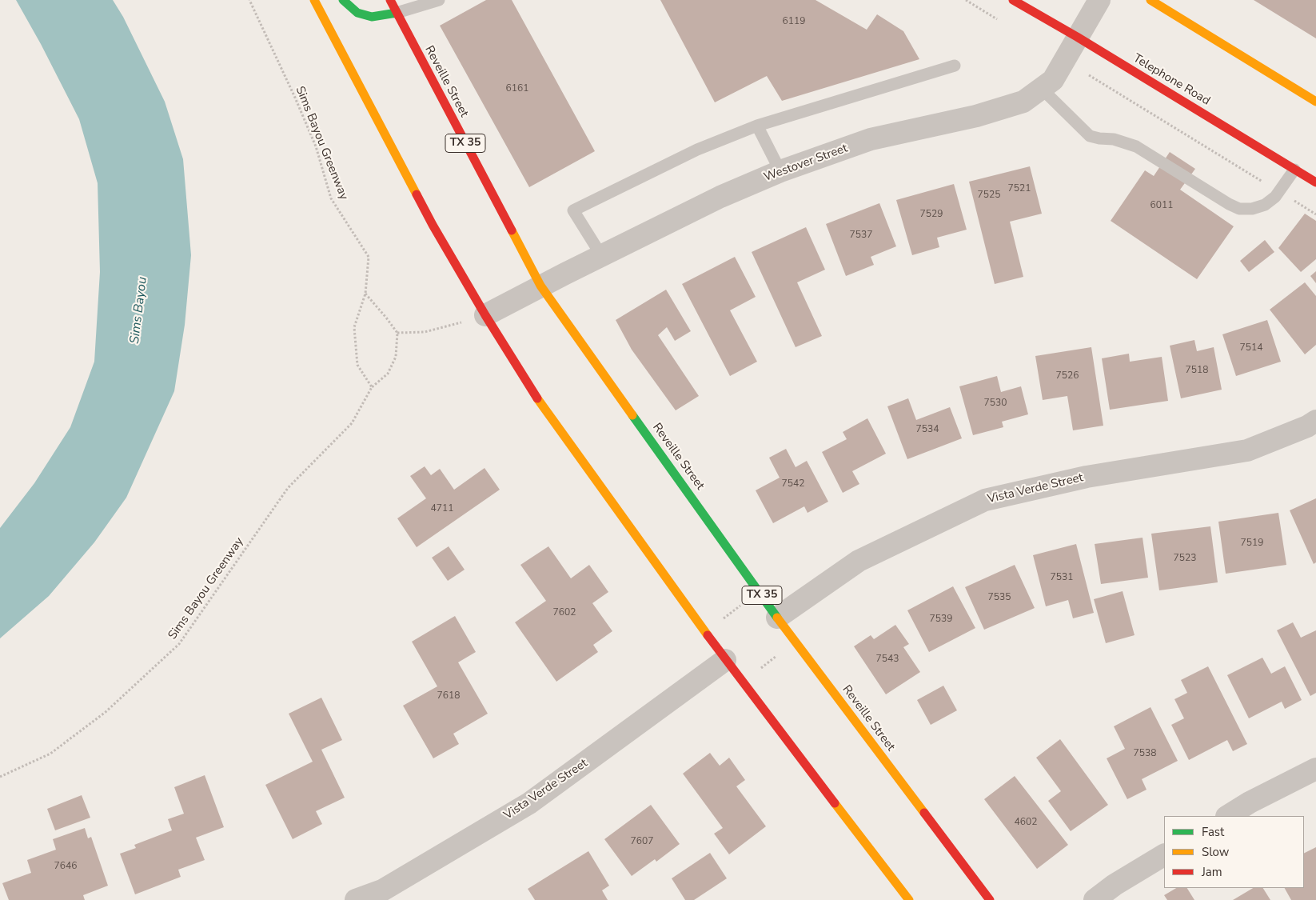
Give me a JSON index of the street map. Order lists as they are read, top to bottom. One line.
{"streets":{"main road":["Telephone Road","Reveille Street","TX 35"],"street":["Westover Street","Vista Verde Street"],"path":["Sims Bayou Greenway"]},"crossings":[["Telephone Road","Westover Street"],["Reveille Street","Westover Street"],["Reveille Street","Vista Verde Street"]],"water":["Sims Bayou"],"house_numbers":["6119","6161","7521","7525","6011","7529","7537","7514","7518","7526","7530","7534","7542","4711","7519","7523","7531","7535","7602","7539","7543","7618","7538","4602","7607","7646"],"legend":["Fast","Slow","Jam"]}
